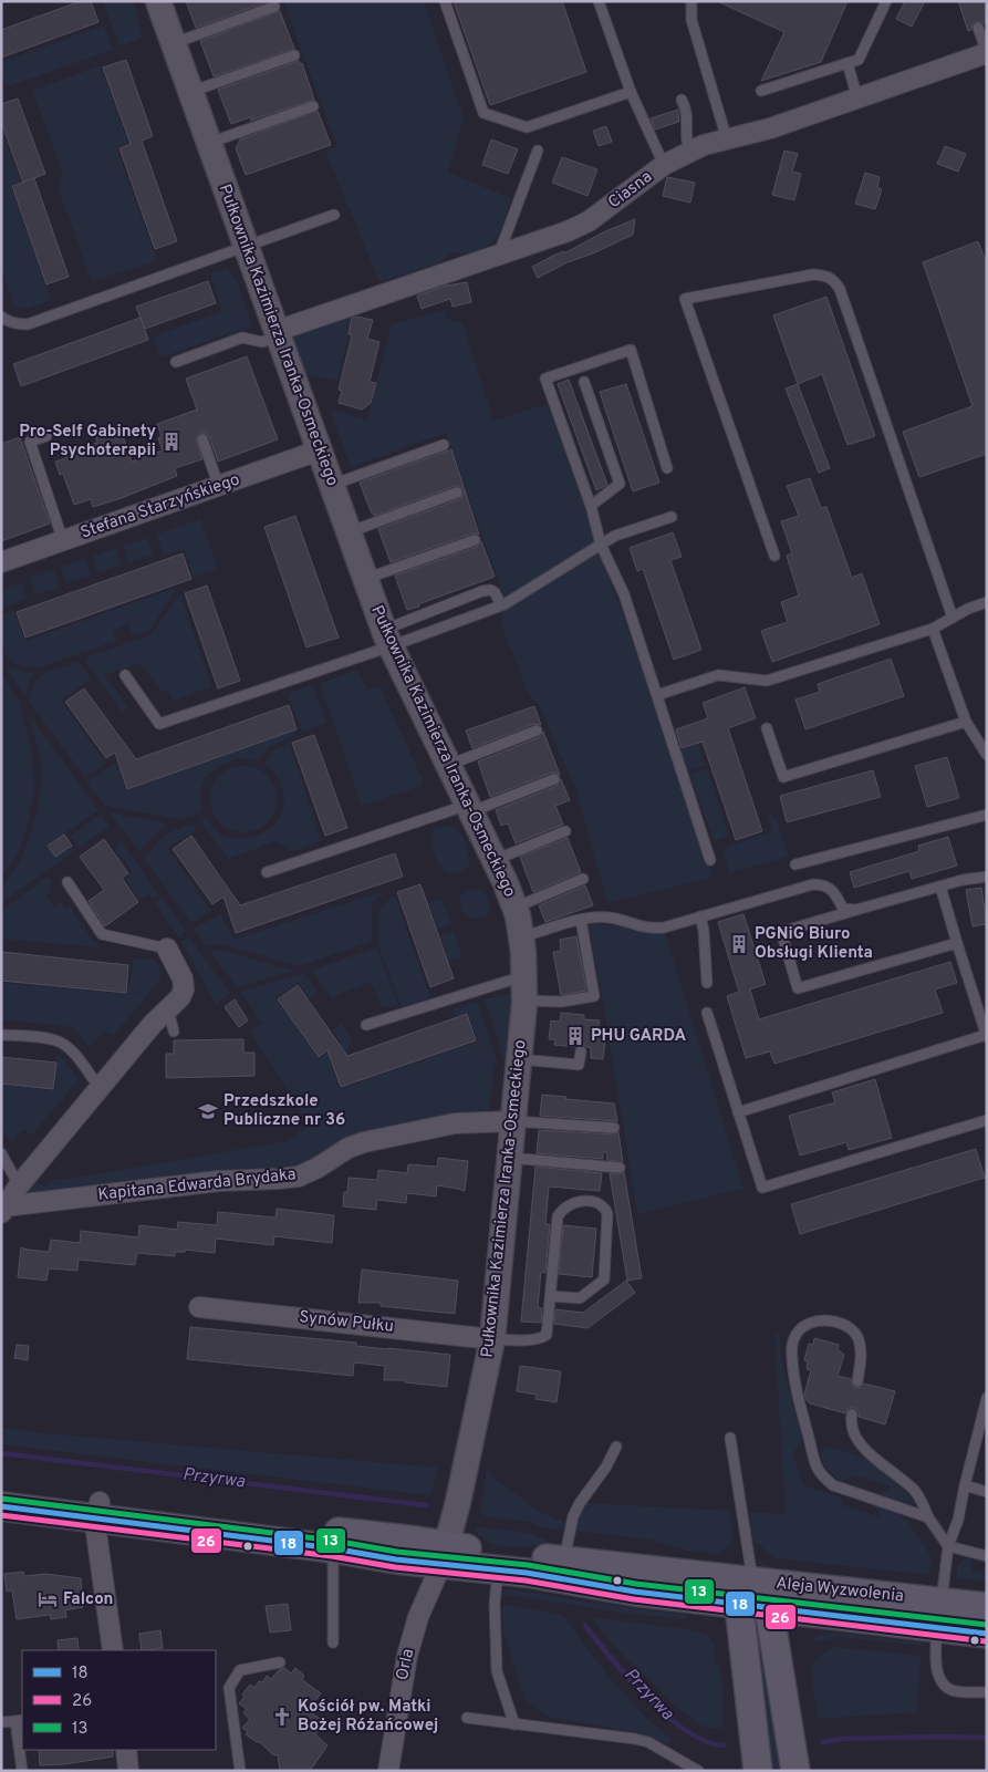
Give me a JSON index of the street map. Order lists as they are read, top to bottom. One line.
{"streets":{"main road":["Aleja Wyzwolenia"],"street":["Ciasna","Pułkownika Kazimierza Iranka-Osmeckiego","Stefana Starzyńskiego","Kapitana Edwarda Brydaka","Synów Pułku","Orla"]},"crossings":[["Ciasna","Pułkownika Kazimierza Iranka-Osmeckiego"],["Pułkownika Kazimierza Iranka-Osmeckiego","Stefana Starzyńskiego"],["Pułkownika Kazimierza Iranka-Osmeckiego","Kapitana Edwarda Brydaka"],["Pułkownika Kazimierza Iranka-Osmeckiego","Synów Pułku"],["Pułkownika Kazimierza Iranka-Osmeckiego","Aleja Wyzwolenia"],["Pułkownika Kazimierza Iranka-Osmeckiego","Orla"],["Aleja Wyzwolenia","Orla"]],"water":["Przyrwa"],"places":{"building":["Pro-Self Gabinety Psychoterapii","PGNiG Biuro Obsługi Klienta","PHU GARDA"],"school or university":["Przedszkole Publiczne nr 36"],"hotel":["Falcon"],"church":["Kościół pw. Matki Bożej Różańcowej"]},"lines":["transit line 13","transit line 18","transit line 26"],"legend":["18","26","13"]}
